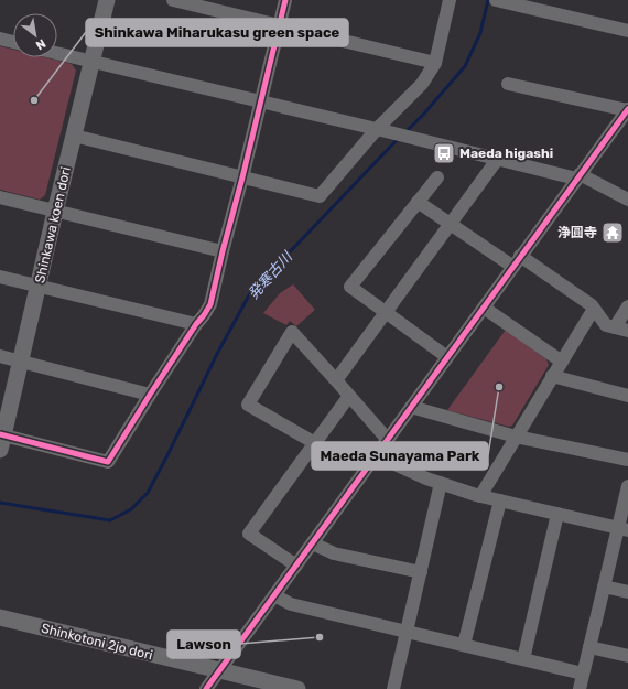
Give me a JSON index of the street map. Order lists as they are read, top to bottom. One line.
{"streets":{"street":["Shinkawa koen dori","Shinkotoni 2jo dori"]},"water":["発寒古川"],"places":{"other":["Shinkawa Miharukasu green space","Maeda Sunayama Park","Lawson"],"bus stop":["Maeda higashi"],"temple":["浄圓寺"]},"north":"bottom right"}
